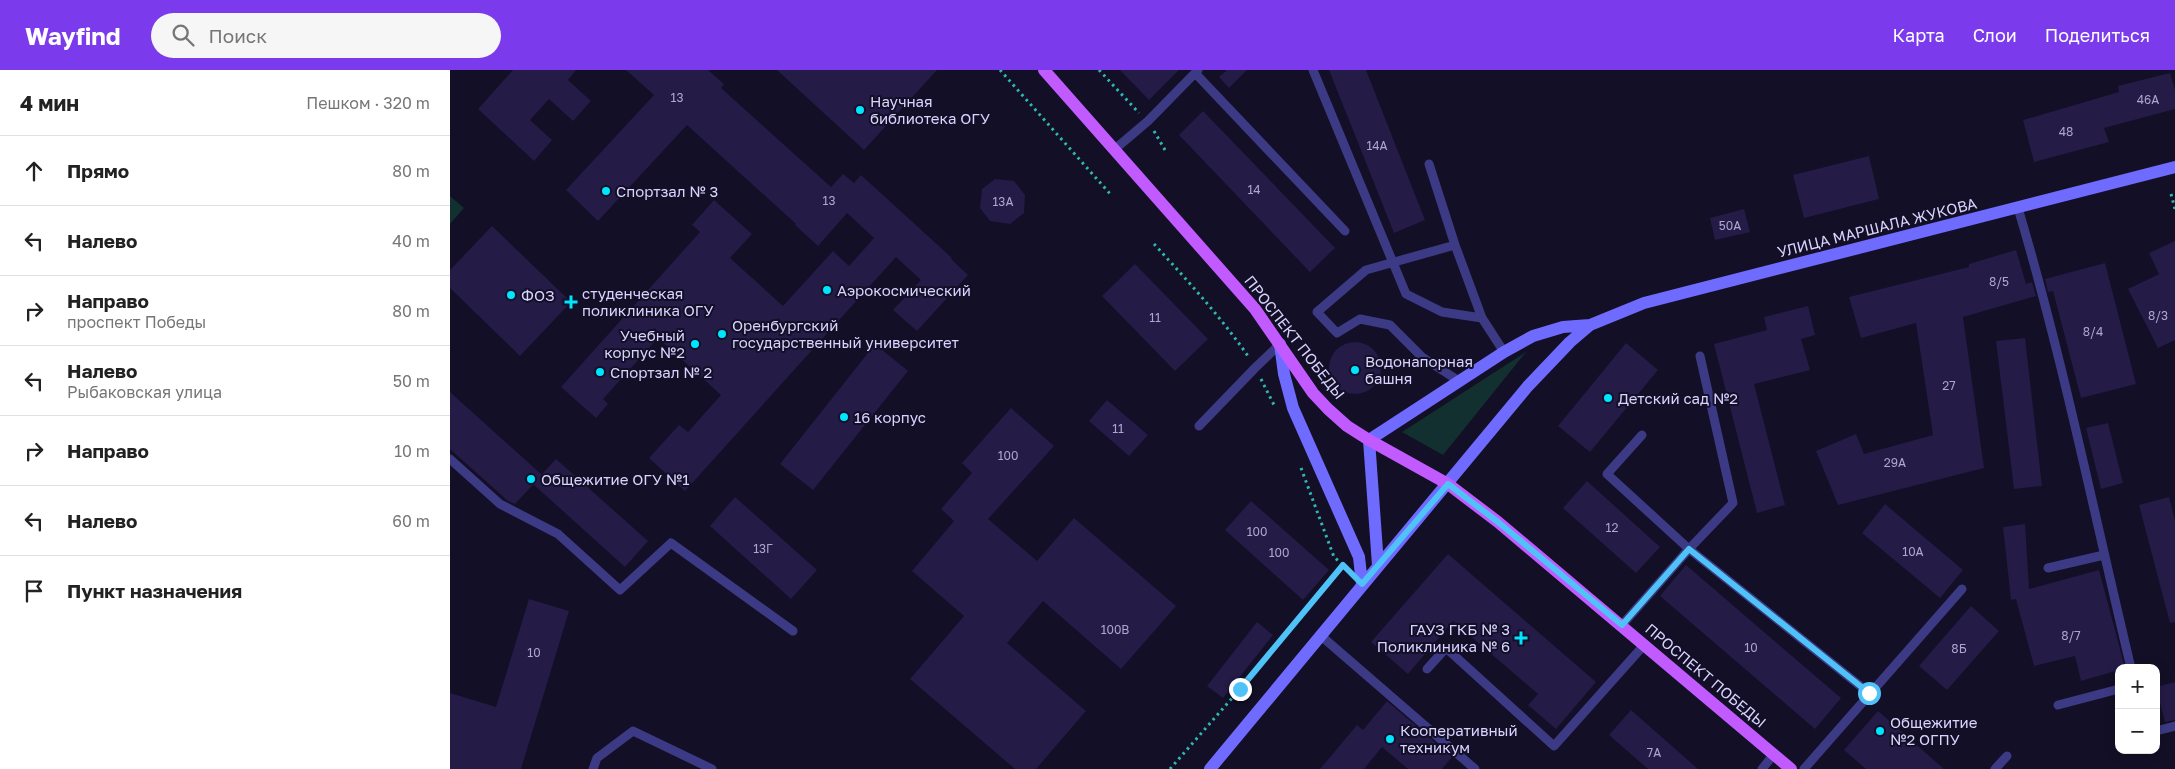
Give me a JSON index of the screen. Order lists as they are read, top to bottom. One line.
{"streets":{"main road":["УЛИЦА МАРШАЛА ЖУКОВА","ПРОСПЕКТ ПОБЕДЫ"]},"crossings":[["УЛИЦА МАРШАЛА ЖУКОВА","ПРОСПЕКТ ПОБЕДЫ"]],"places":{"other":["Научная библиотека ОГУ","Спортзал № 3","Аэрокосмический","ФОЗ","Оренбургский государственный университет","Учебный корпус №2","Водонапорная башня","Спортзал № 2","Детский сад №2","16 корпус","Общежитие ОГУ №1","Общежитие №2 ОГПУ","Кооперативный техникум"],"health":["студенческая поликлиника ОГУ","ГАУЗ ГКБ № 3 Поликлиника № 6"]},"house_numbers":["13","46А","48","14А","14","13","13А","50А","8/5","8/3","11","8/4","27","11","100","29А","12","100","13Г","10А","100","100В","8/7","10","8Б","10","7А"],"page":{"header":"Wayfind","search":"Поиск","nav":["Карта","Слои","Поделиться"],"heading":["4 мин","Пешком · 320 m"],"list":[["Прямо","80 m"],["Налево","40 m"],["Направо","проспект Победы","80 m"],["Налево","Рыбаковская улица","50 m"],["Направо","10 m"],["Налево","60 m"],"Пункт назначения"],"map_buttons":["+","−"]}}
